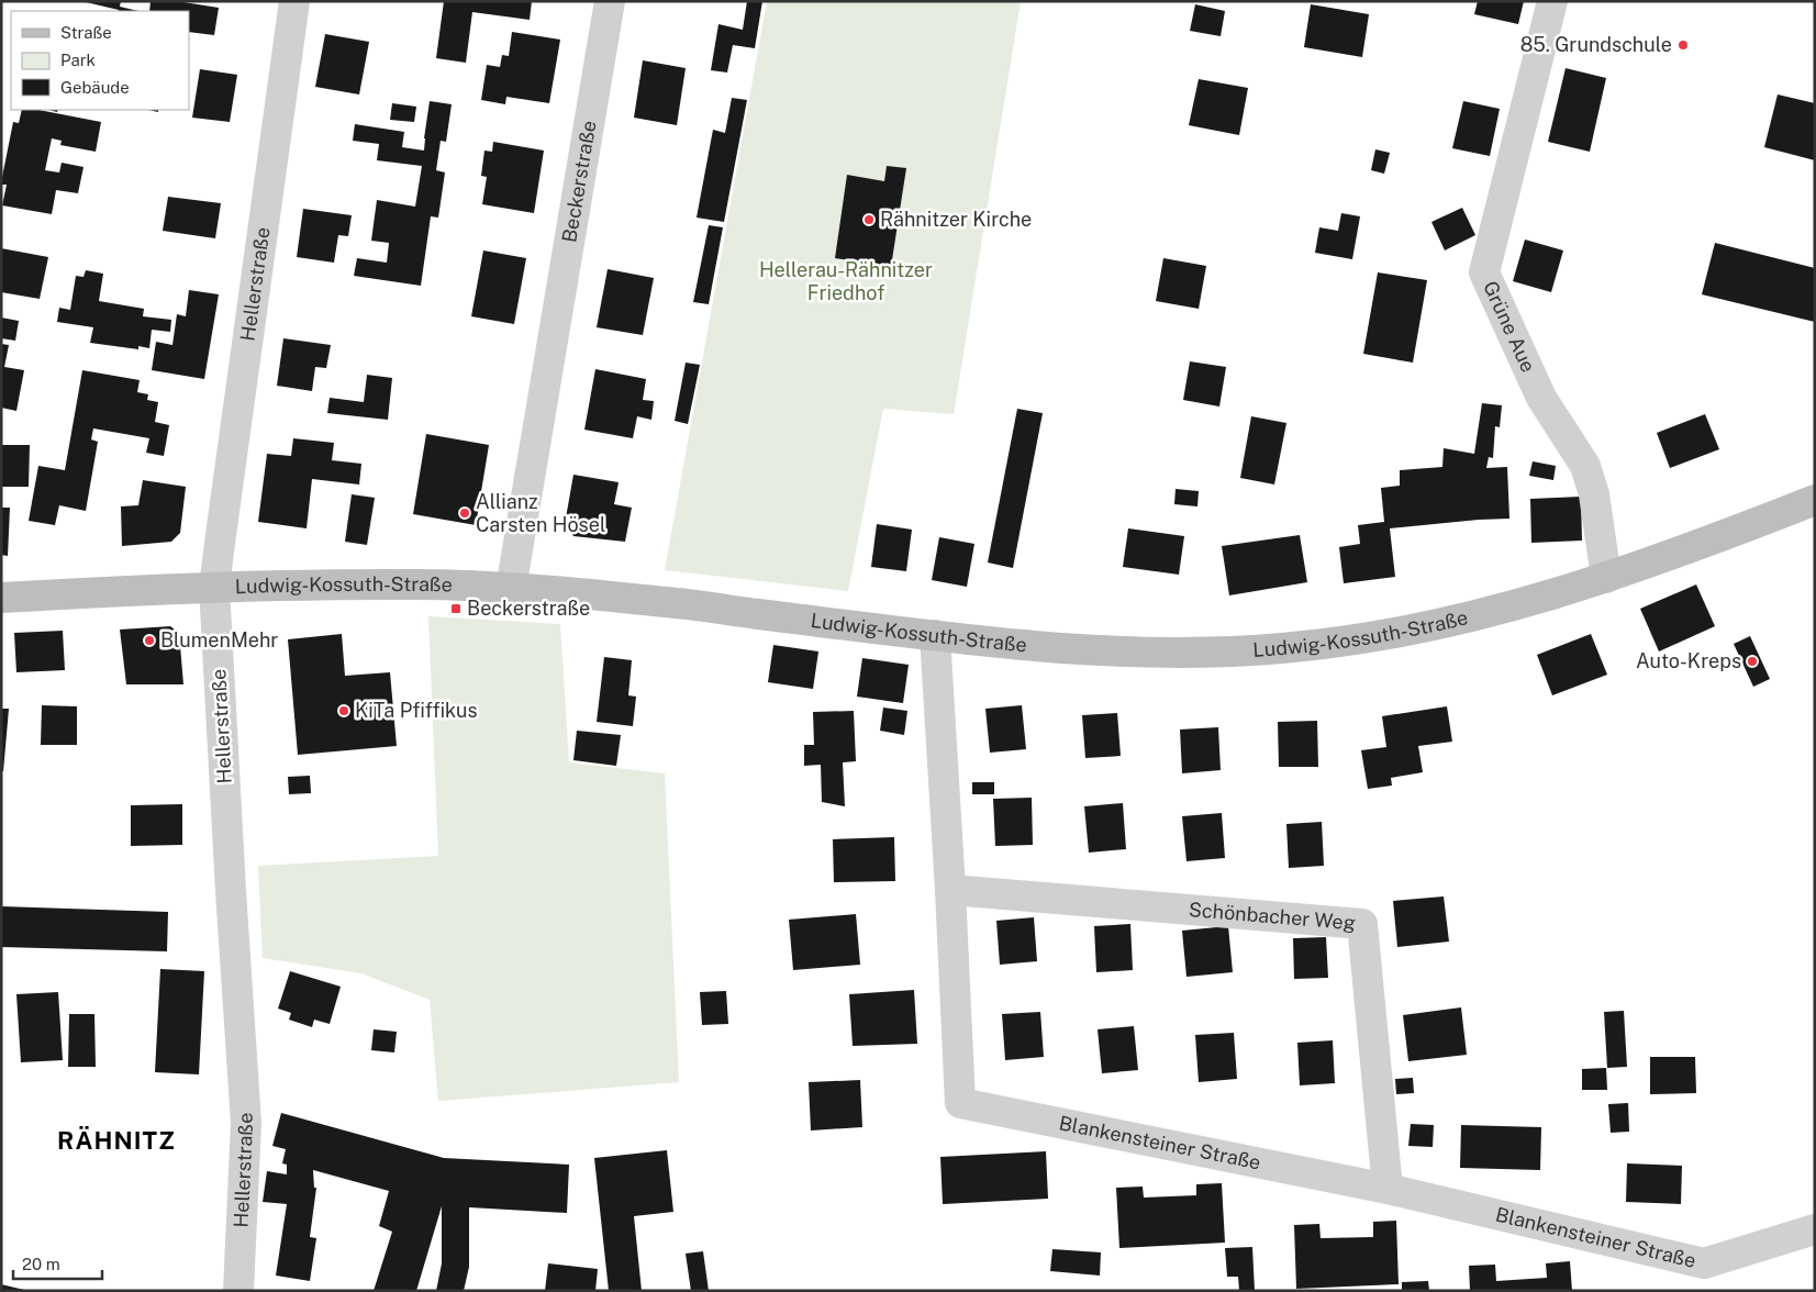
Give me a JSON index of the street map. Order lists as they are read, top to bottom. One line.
{"streets":{"street":["Beckerstraße","Hellerstraße","Grüne Aue","Ludwig-Kossuth-Straße","Schönbacher Weg","Blankensteiner Straße"]},"crossings":[["Beckerstraße","Ludwig-Kossuth-Straße"],["Hellerstraße","Ludwig-Kossuth-Straße"],["Grüne Aue","Ludwig-Kossuth-Straße"],["Ludwig-Kossuth-Straße","Blankensteiner Straße"],["Schönbacher Weg","Blankensteiner Straße"]],"districts":["RÄHNITZ"],"parks":["Hellerau-Rähnitzer Friedhof"],"places":{"other":["85. Grundschule","Rähnitzer Kirche","Allianz Carsten Hösel","BlumenMehr","Auto-Kreps","KiTa Pfiffikus"],"transit":["Beckerstraße"]},"legend":["Straße","Park","Gebäude"],"scale_bar":"20 m"}
